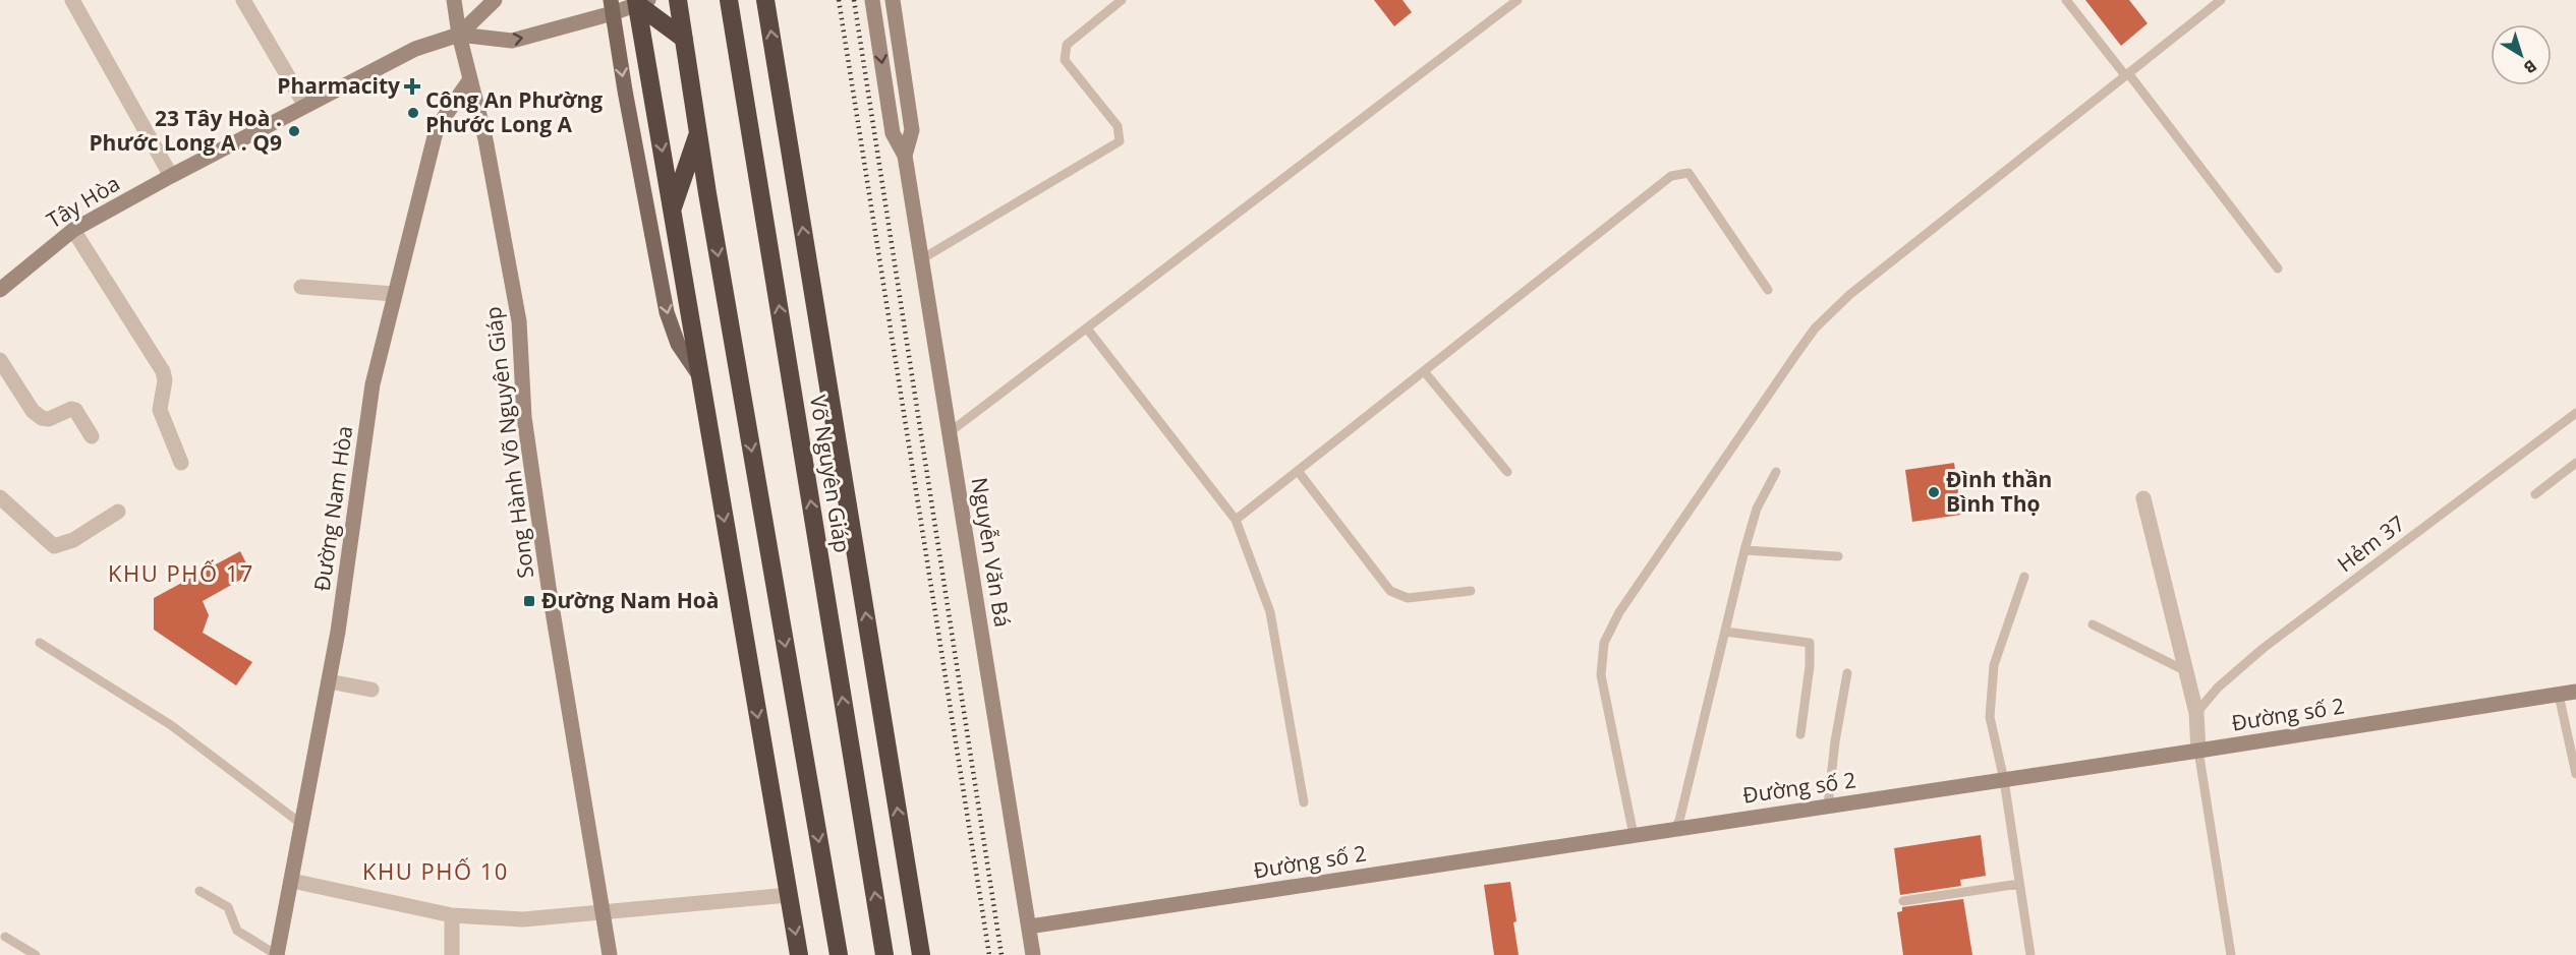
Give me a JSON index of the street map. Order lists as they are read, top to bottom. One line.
{"streets":{"highway":["Võ Nguyên Giáp"],"main road":["Tây Hòa","Song Hành Võ Nguyên Giáp","Đường Nam Hòa","Nguyễn Văn Bá","Đường số 2"],"lane":["Hẻm 37"]},"crossings":[["Tây Hòa","Song Hành Võ Nguyên Giáp"],["Song Hành Võ Nguyên Giáp","Đường Nam Hòa"],["Nguyễn Văn Bá","Đường số 2"]],"districts":["KHU PHỐ 17","KHU PHỐ 10"],"places":{"health":["Pharmacity"],"other":["Công An Phường Phước Long A","23 Tây Hoà . Phước Long A . Q9","Đình thần Bình Thọ"],"transit":["Đường Nam Hoà"]},"north":"bottom right"}
